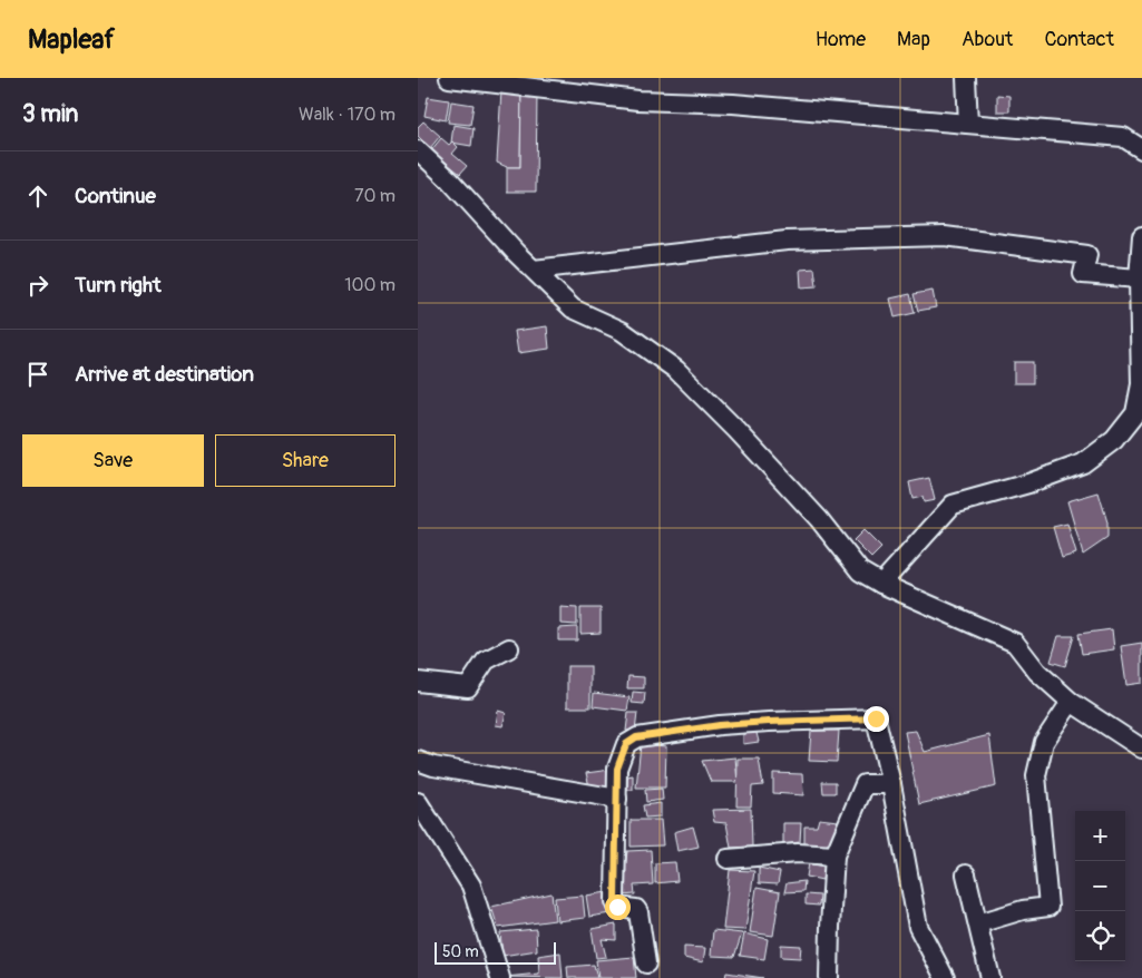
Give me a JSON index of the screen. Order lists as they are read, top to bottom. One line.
{"scale_bar":"50 m","page":{"header":"Mapleaf","nav":["Home","Map","About","Contact"],"heading":["3 min","Walk · 170 m"],"list":[["Continue","70 m"],["Turn right","100 m"],"Arrive at destination"],"buttons":["Save","Share"],"map_buttons":["+","−"],"scale":"50 m"}}
